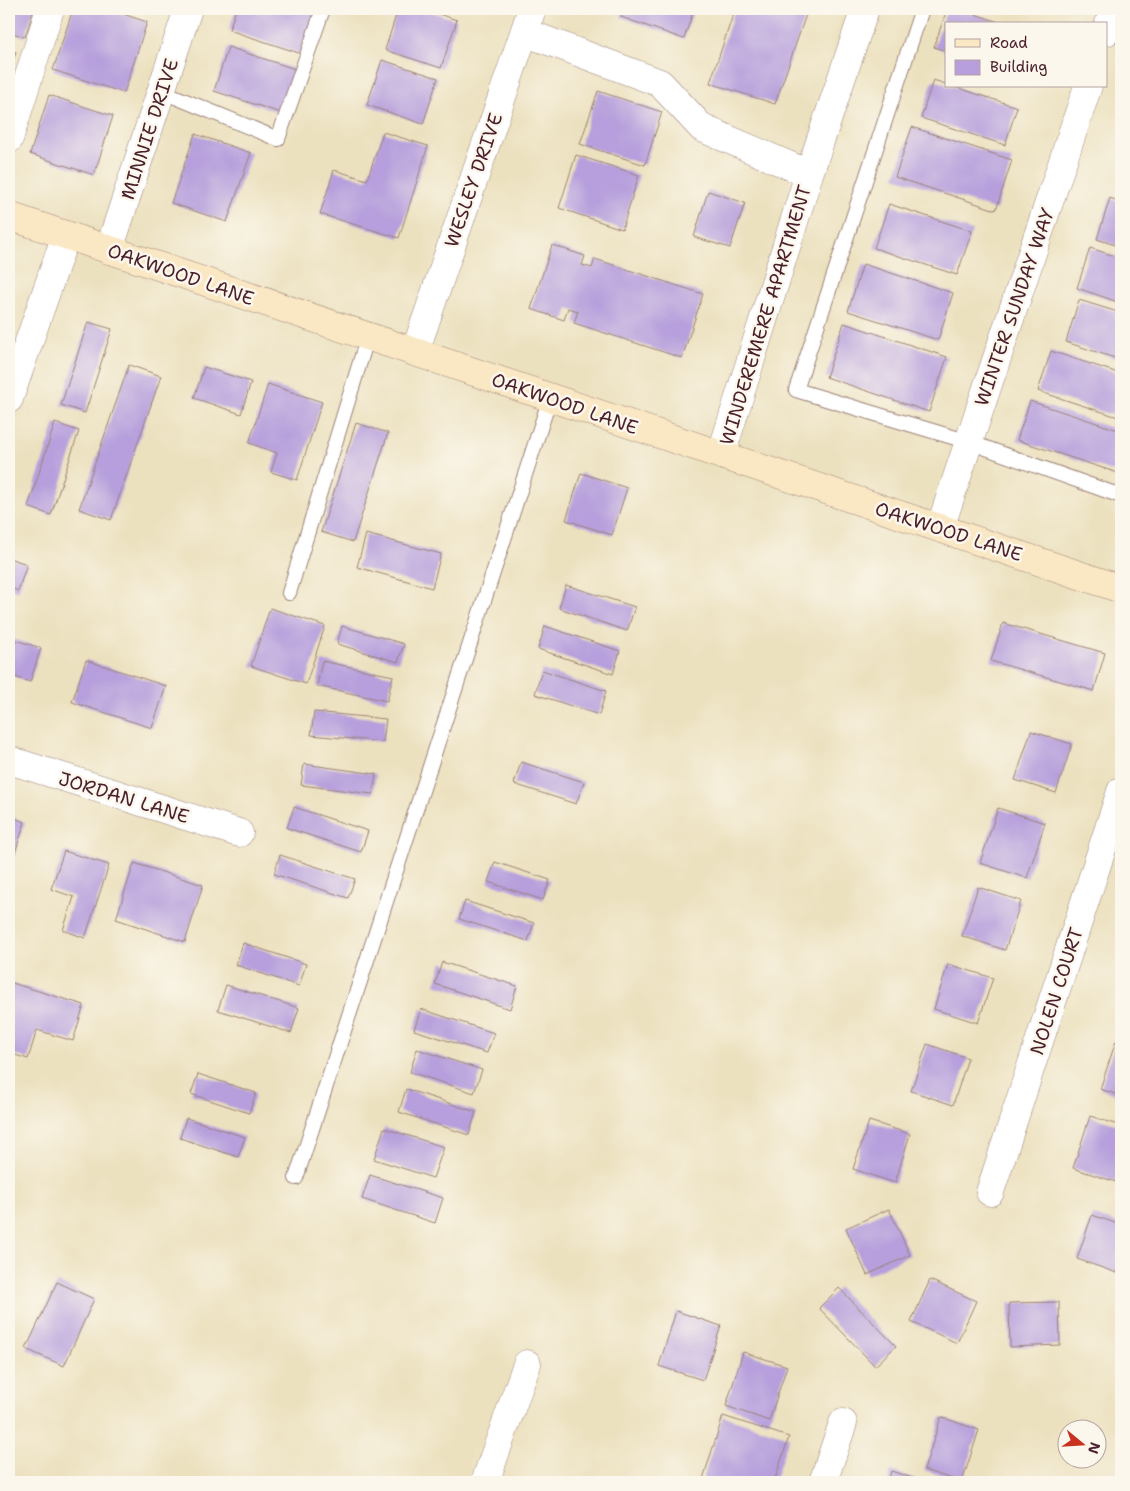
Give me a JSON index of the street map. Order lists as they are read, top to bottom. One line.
{"streets":{"street":["MINNIE DRIVE","WESLEY DRIVE","OAKWOOD LANE","WINTER SUNDAY WAY","WINDEREMERE APARTMENT","JORDAN LANE","NOLEN COURT"]},"crossings":[["MINNIE DRIVE","OAKWOOD LANE"],["WESLEY DRIVE","OAKWOOD LANE"],["WESLEY DRIVE","WINDEREMERE APARTMENT"],["OAKWOOD LANE","WINTER SUNDAY WAY"],["OAKWOOD LANE","WINDEREMERE APARTMENT"]],"legend":["Road","Building"],"north":"right"}
